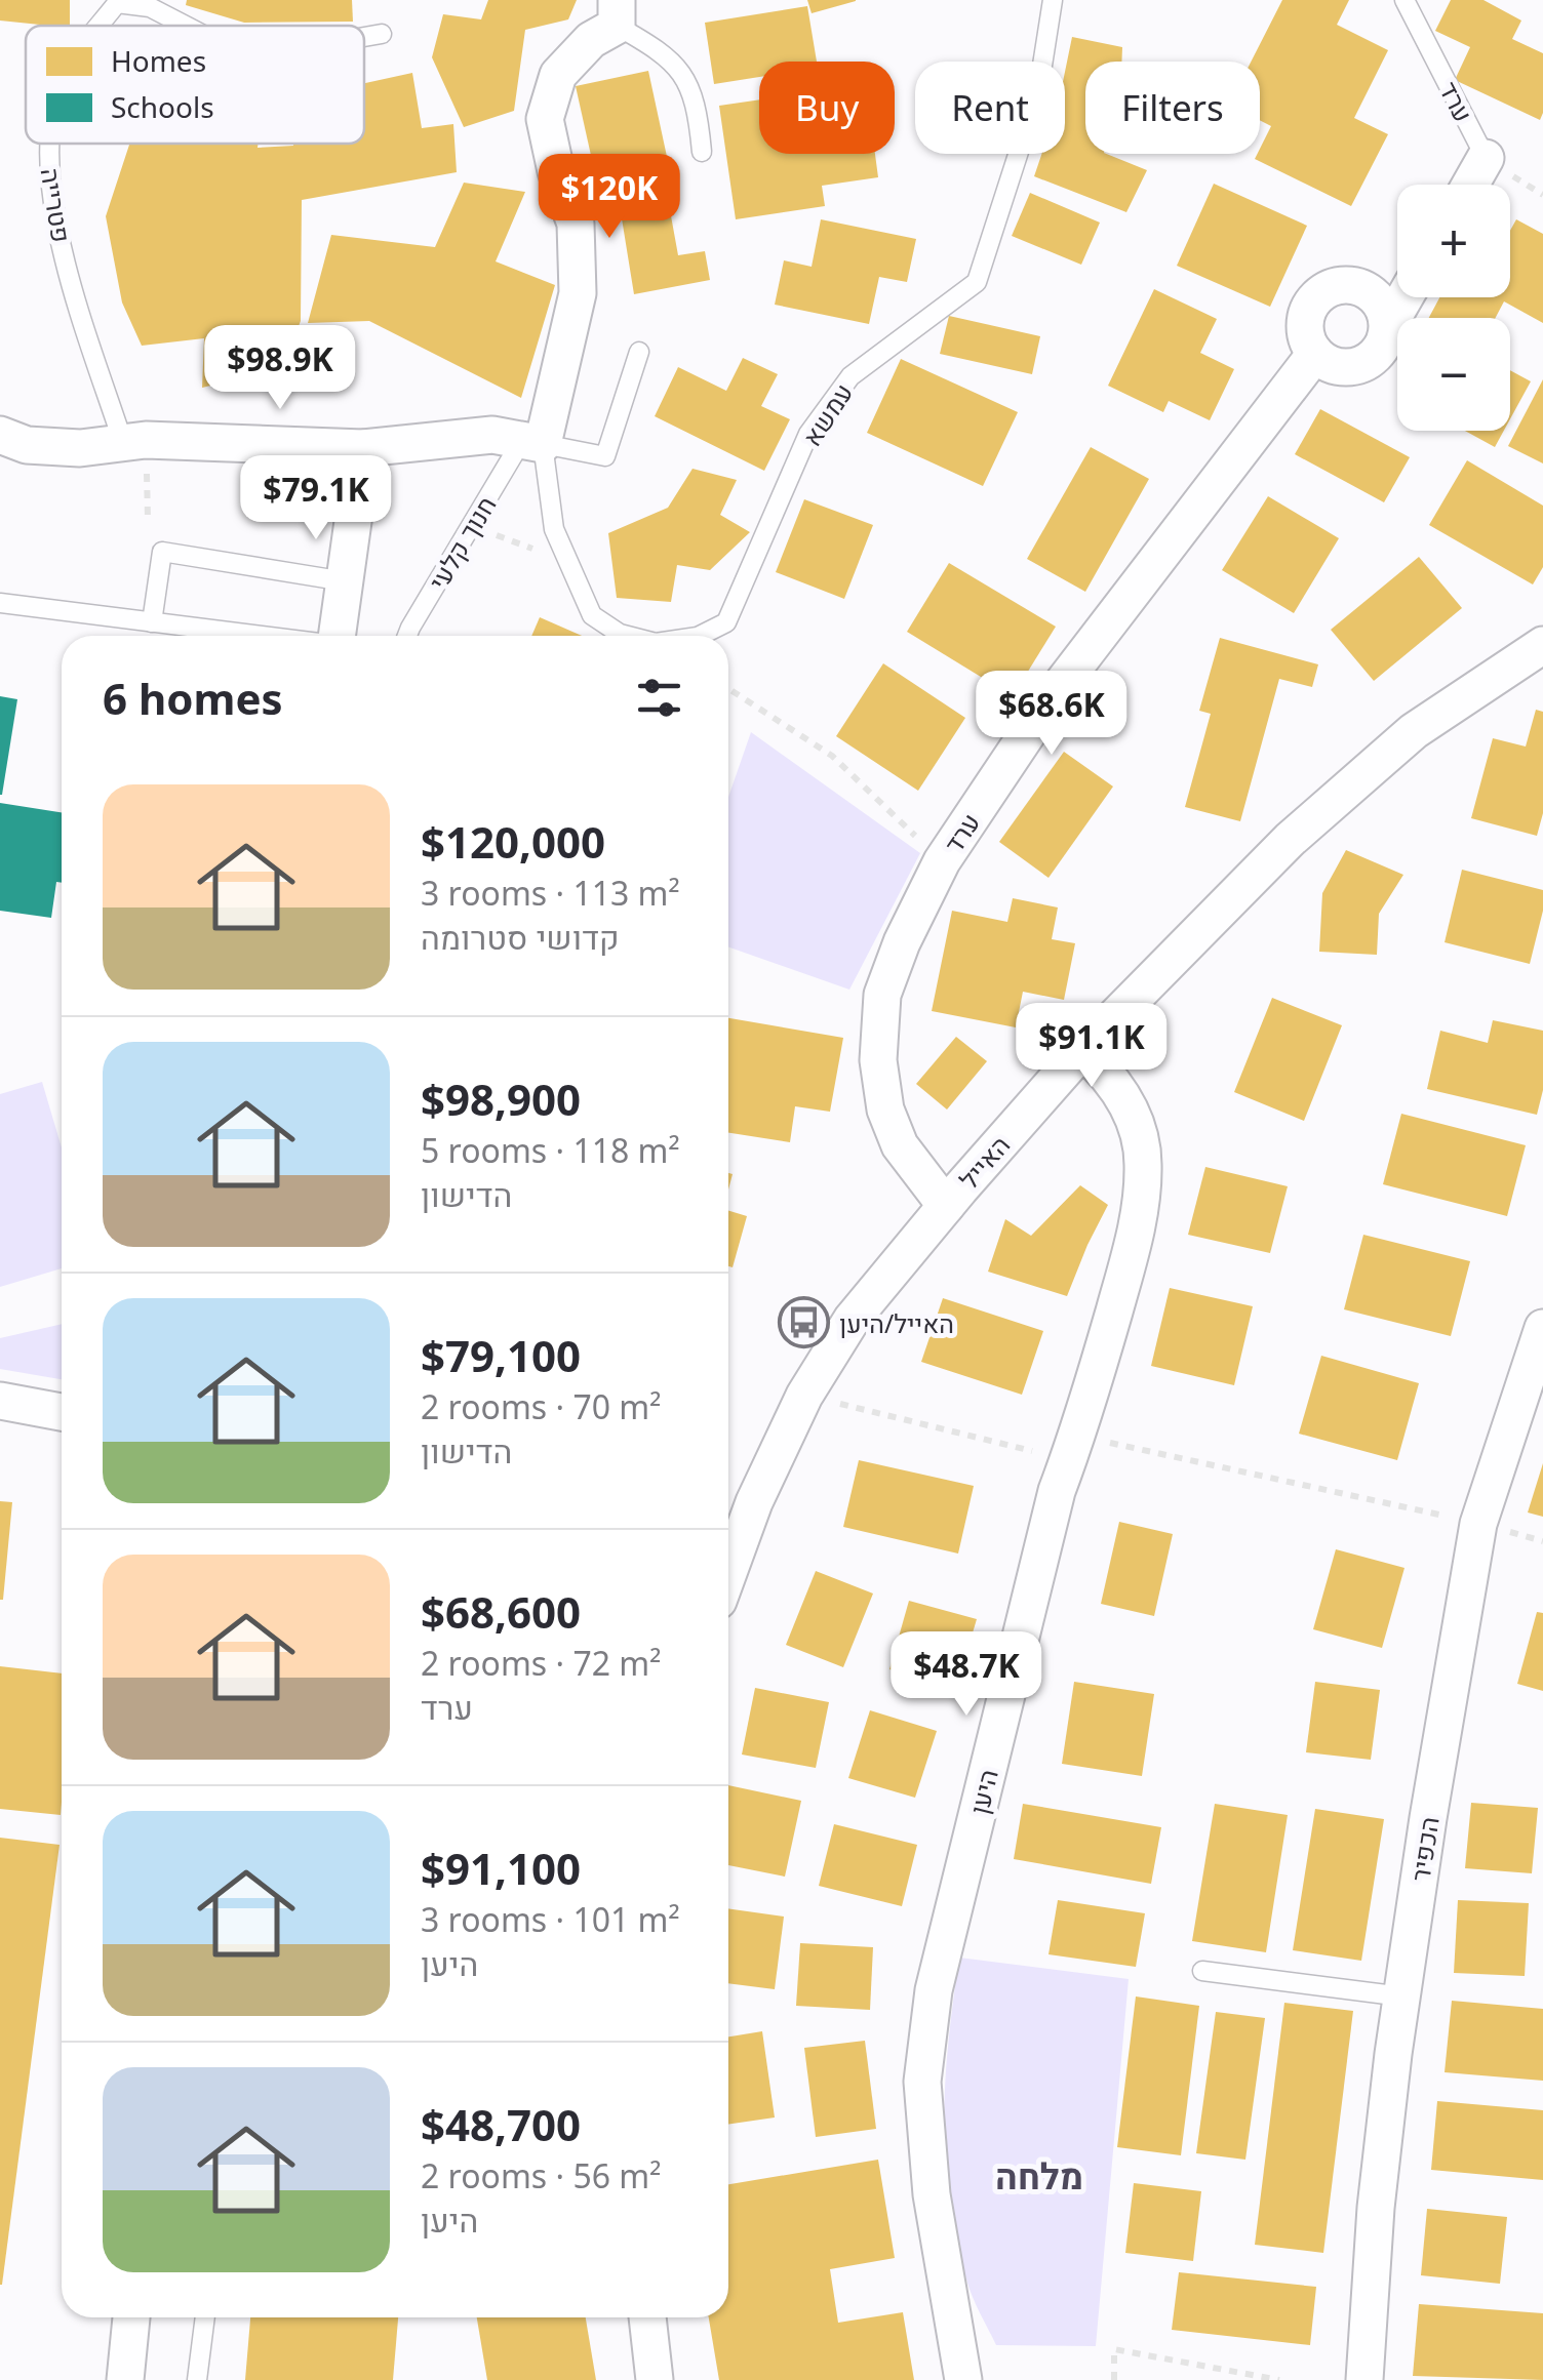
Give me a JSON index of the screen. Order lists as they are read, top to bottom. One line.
{"streets":{"street":["ערד","האייל","היען","הכפיר"],"lane":["פטרייה","עמשא","חנוך קלעי"]},"crossings":[["ערד","האייל"],["עמשא","חנוך קלעי"],["האייל","היען"]],"districts":["מלחה"],"places":{"bus stop":["האייל/היען"]},"legend":["Homes","Schools"],"page":{"chip":["Buy","Rent","Filters"],"price":["$120K","$98.9K","$79.1K","$68.6K","$91.1K","$48.7K"],"map_buttons":["+","−"],"heading":"6 homes","list":[{"name":"$120,000","note":"3 rooms · 113 m² · קדושי סטרומה"},{"name":"$98,900","note":"5 rooms · 118 m² · הדישון"},{"name":"$79,100","note":"2 rooms · 70 m² · הדישון"},{"name":"$68,600","note":"2 rooms · 72 m² · ערד"},{"name":"$91,100","note":"3 rooms · 101 m² · היען"},{"name":"$48,700","note":"2 rooms · 56 m² · היען"}]}}
